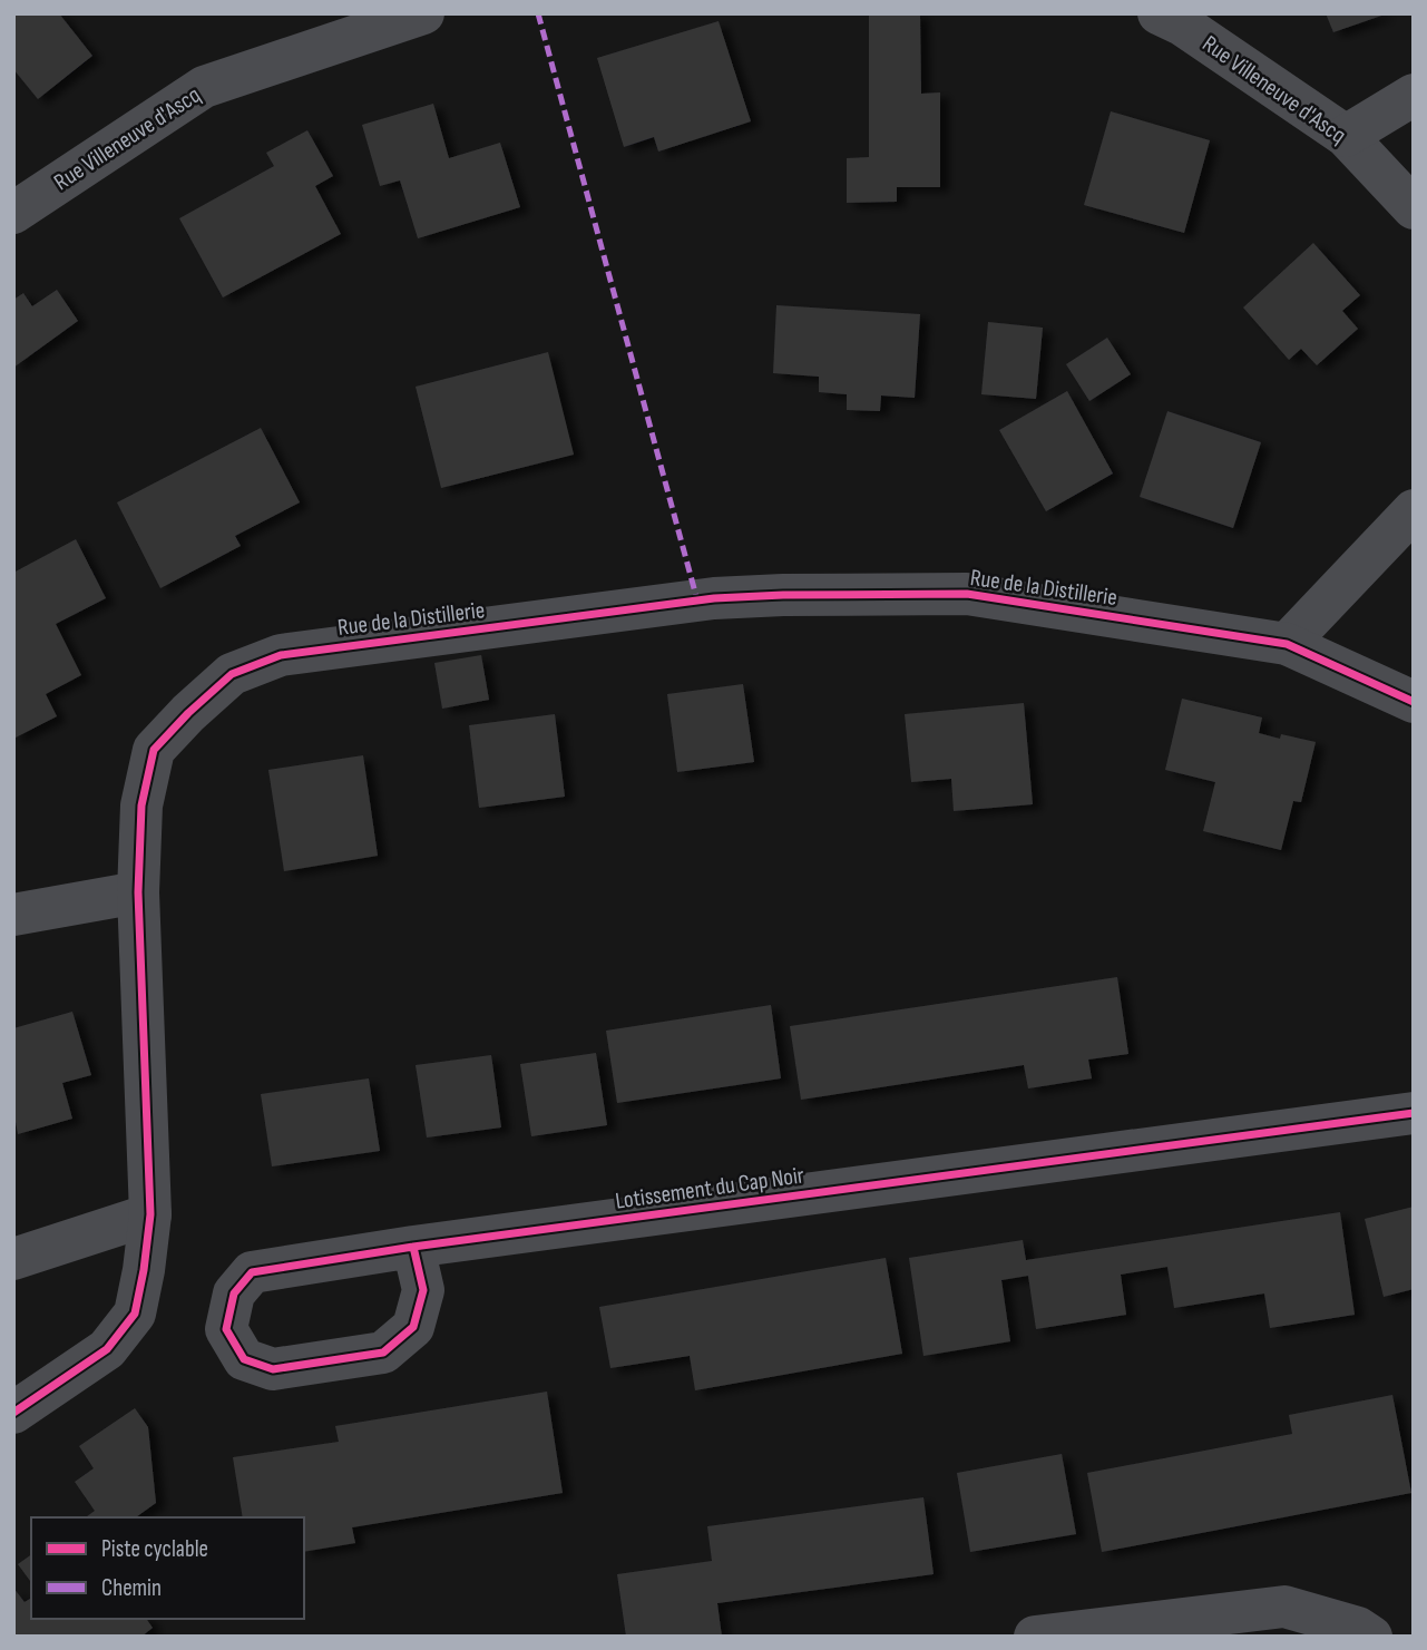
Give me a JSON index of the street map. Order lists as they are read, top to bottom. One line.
{"streets":{"street":["Rue Villeneuve d'Ascq","Rue de la Distillerie","Lotissement du Cap Noir"]},"legend":["Piste cyclable","Chemin"]}
